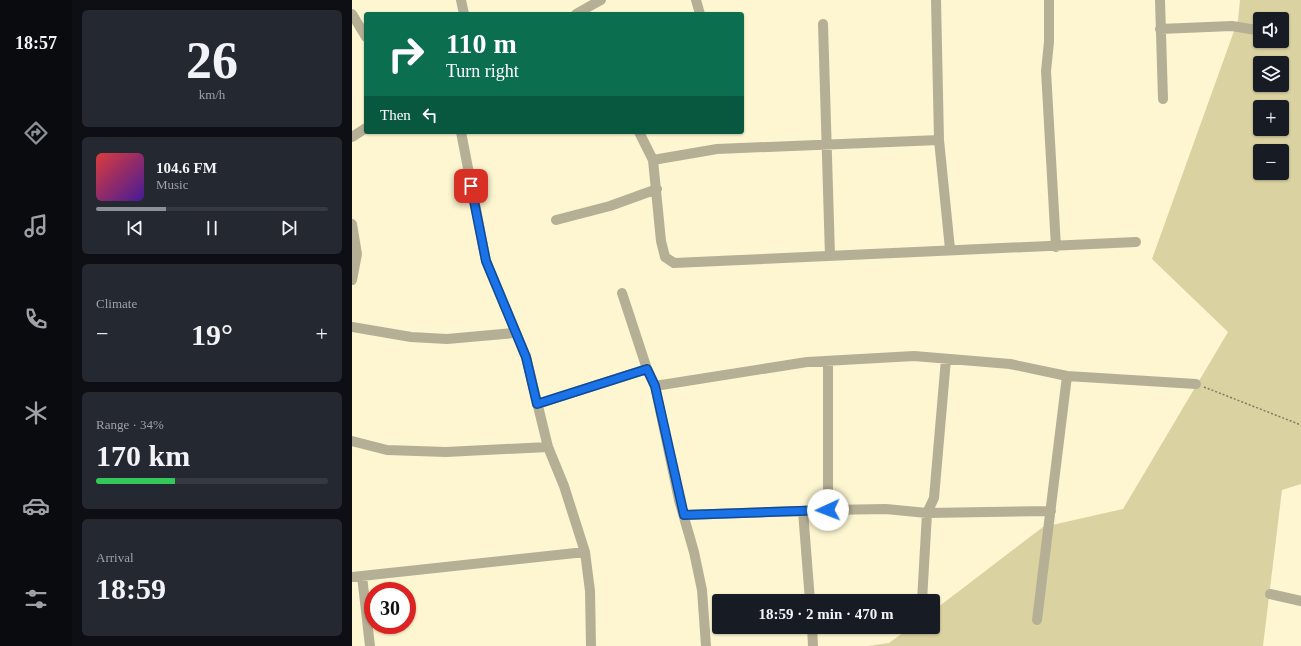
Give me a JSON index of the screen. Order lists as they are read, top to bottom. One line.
{"page":{"tabs":"18:57","tile":[["26","km/h"],"Climate",["Range · 34%","170 km"],["Arrival","18:59"]],"map_buttons":["+","−"],"turn":["110 m","Turn right"],"then":"Then","song":["104.6 FM","Music"],"heat":["−","19°","+"],"limit":"30","trip":"18:59 · 2 min · 470 m"}}
